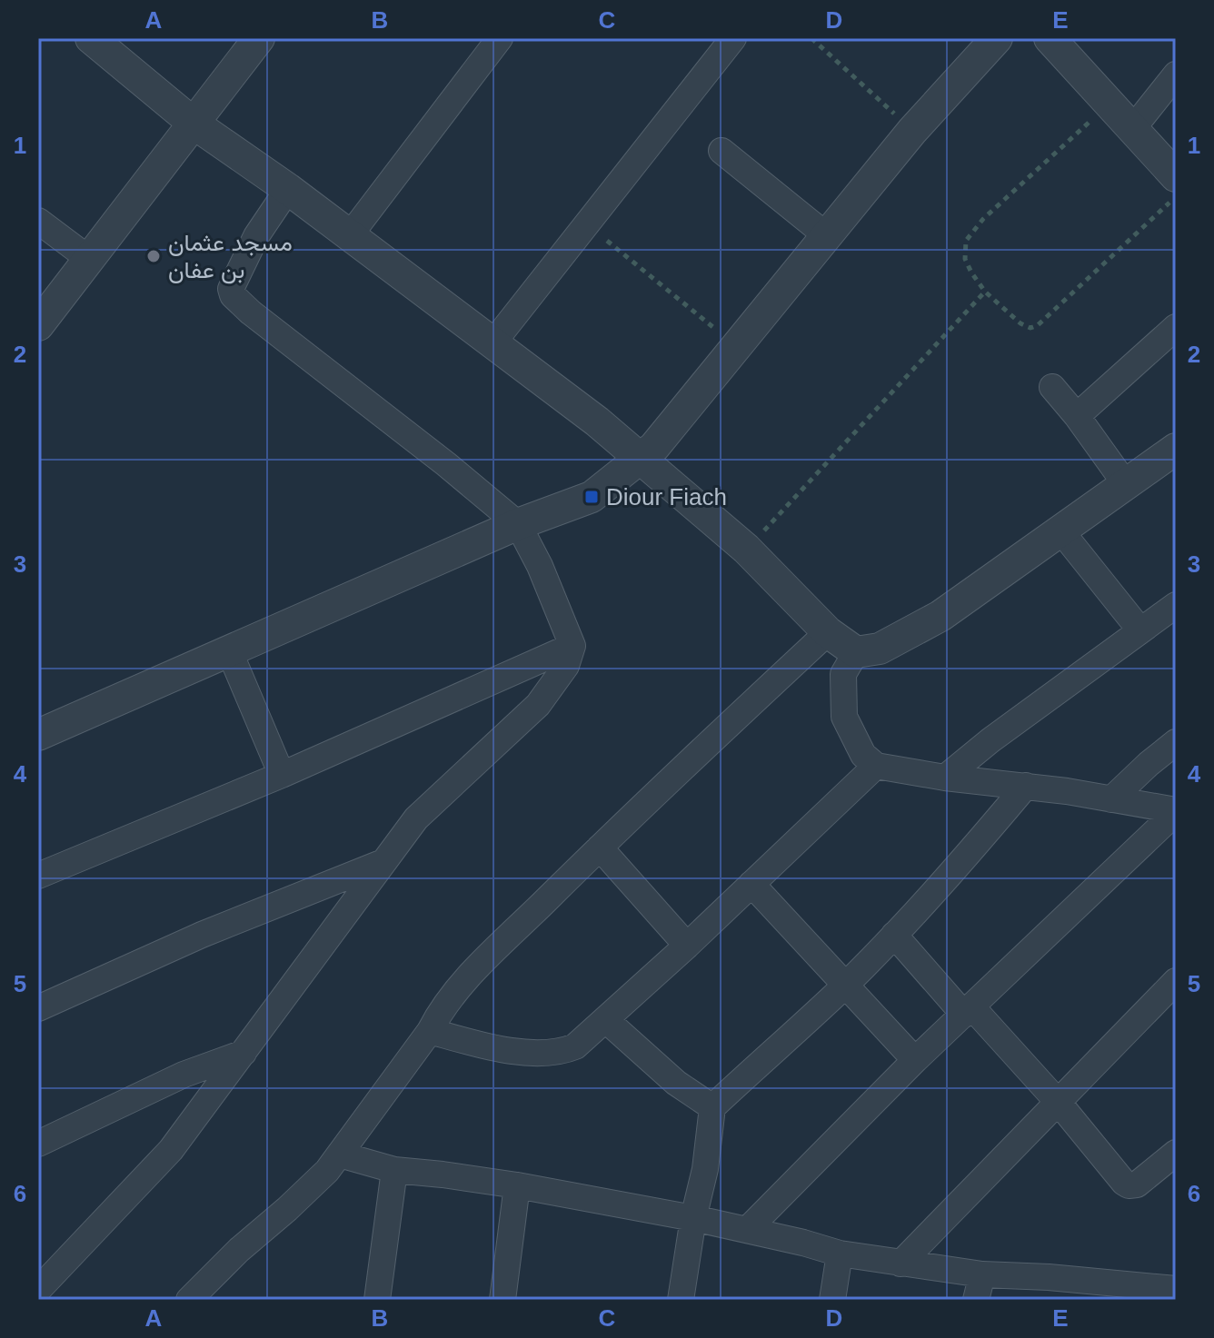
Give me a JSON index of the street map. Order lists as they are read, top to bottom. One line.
{"places":{"other":["مسجد عثمان بن عفان"],"transit":["Diour Fiach"]},"grid":{"columns":["A","B","C","D","E"],"rows":["1","2","3","4","5","6"]}}
